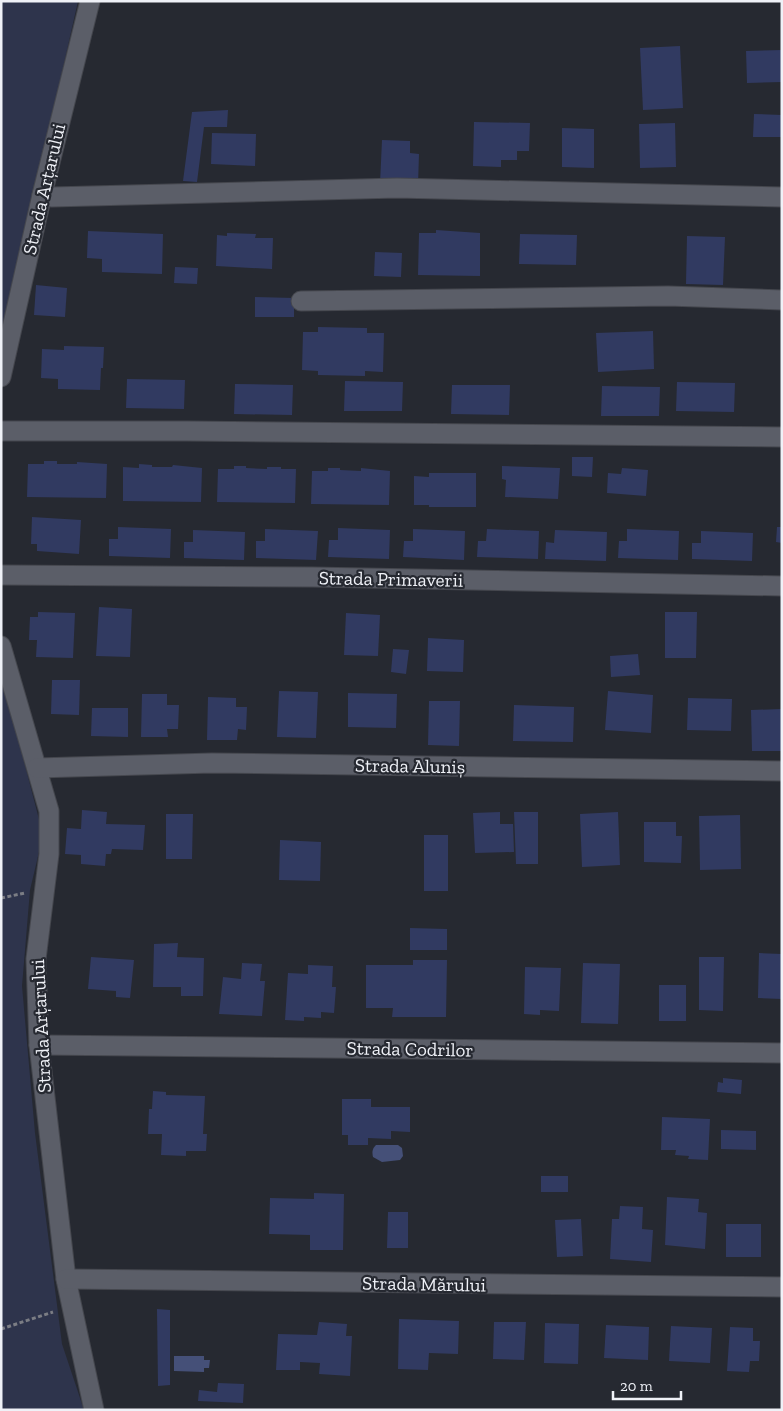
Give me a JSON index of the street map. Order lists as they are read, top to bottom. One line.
{"streets":{"street":["Strada Arțarului","Strada Primaverii","Strada Aluniș","Strada Codrilor","Strada Mărului"]},"crossings":[["Strada Arțarului","Strada Aluniș"],["Strada Arțarului","Strada Codrilor"],["Strada Arțarului","Strada Mărului"]],"scale_bar":"20 m"}
